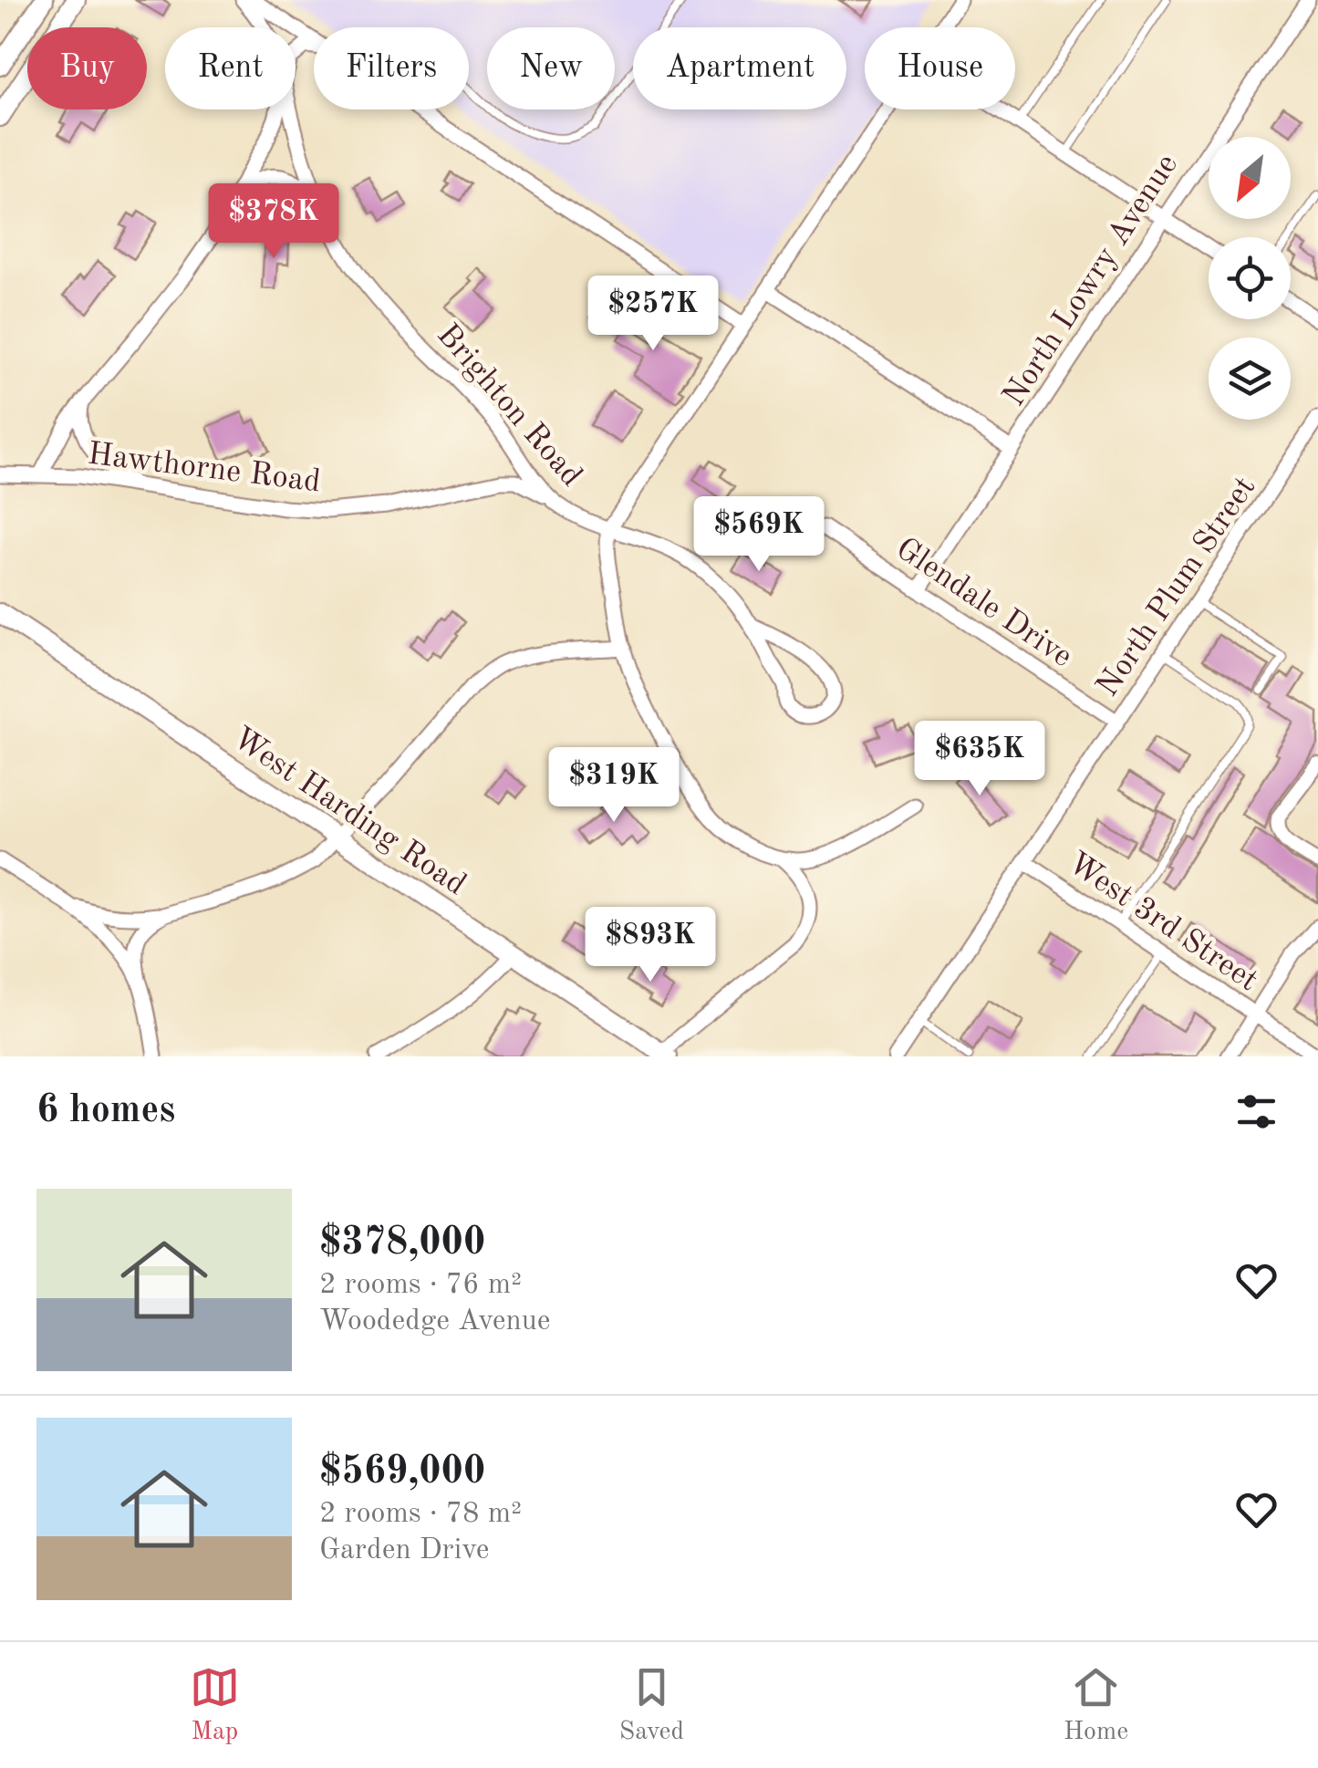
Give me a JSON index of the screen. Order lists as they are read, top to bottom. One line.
{"streets":{"street":["North Lowry Avenue","Brighton Road","Hawthorne Road","North Plum Street","Glendale Drive","West Harding Road","West 3rd Street"]},"crossings":[["North Lowry Avenue","Glendale Drive"],["Brighton Road","Hawthorne Road"],["North Plum Street","Glendale Drive"],["North Plum Street","West 3rd Street"]],"north":"bottom left","page":{"chip":["Buy","Rent","Filters","New","Apartment","House"],"price":["$378K","$257K","$569K","$635K","$319K","$893K"],"heading":"6 homes","list":[{"name":"$378,000","note":"2 rooms · 76 m² · Woodedge Avenue"},{"name":"$569,000","note":"2 rooms · 78 m² · Garden Drive"}],"tabs":["Map","Saved","Home"]}}
